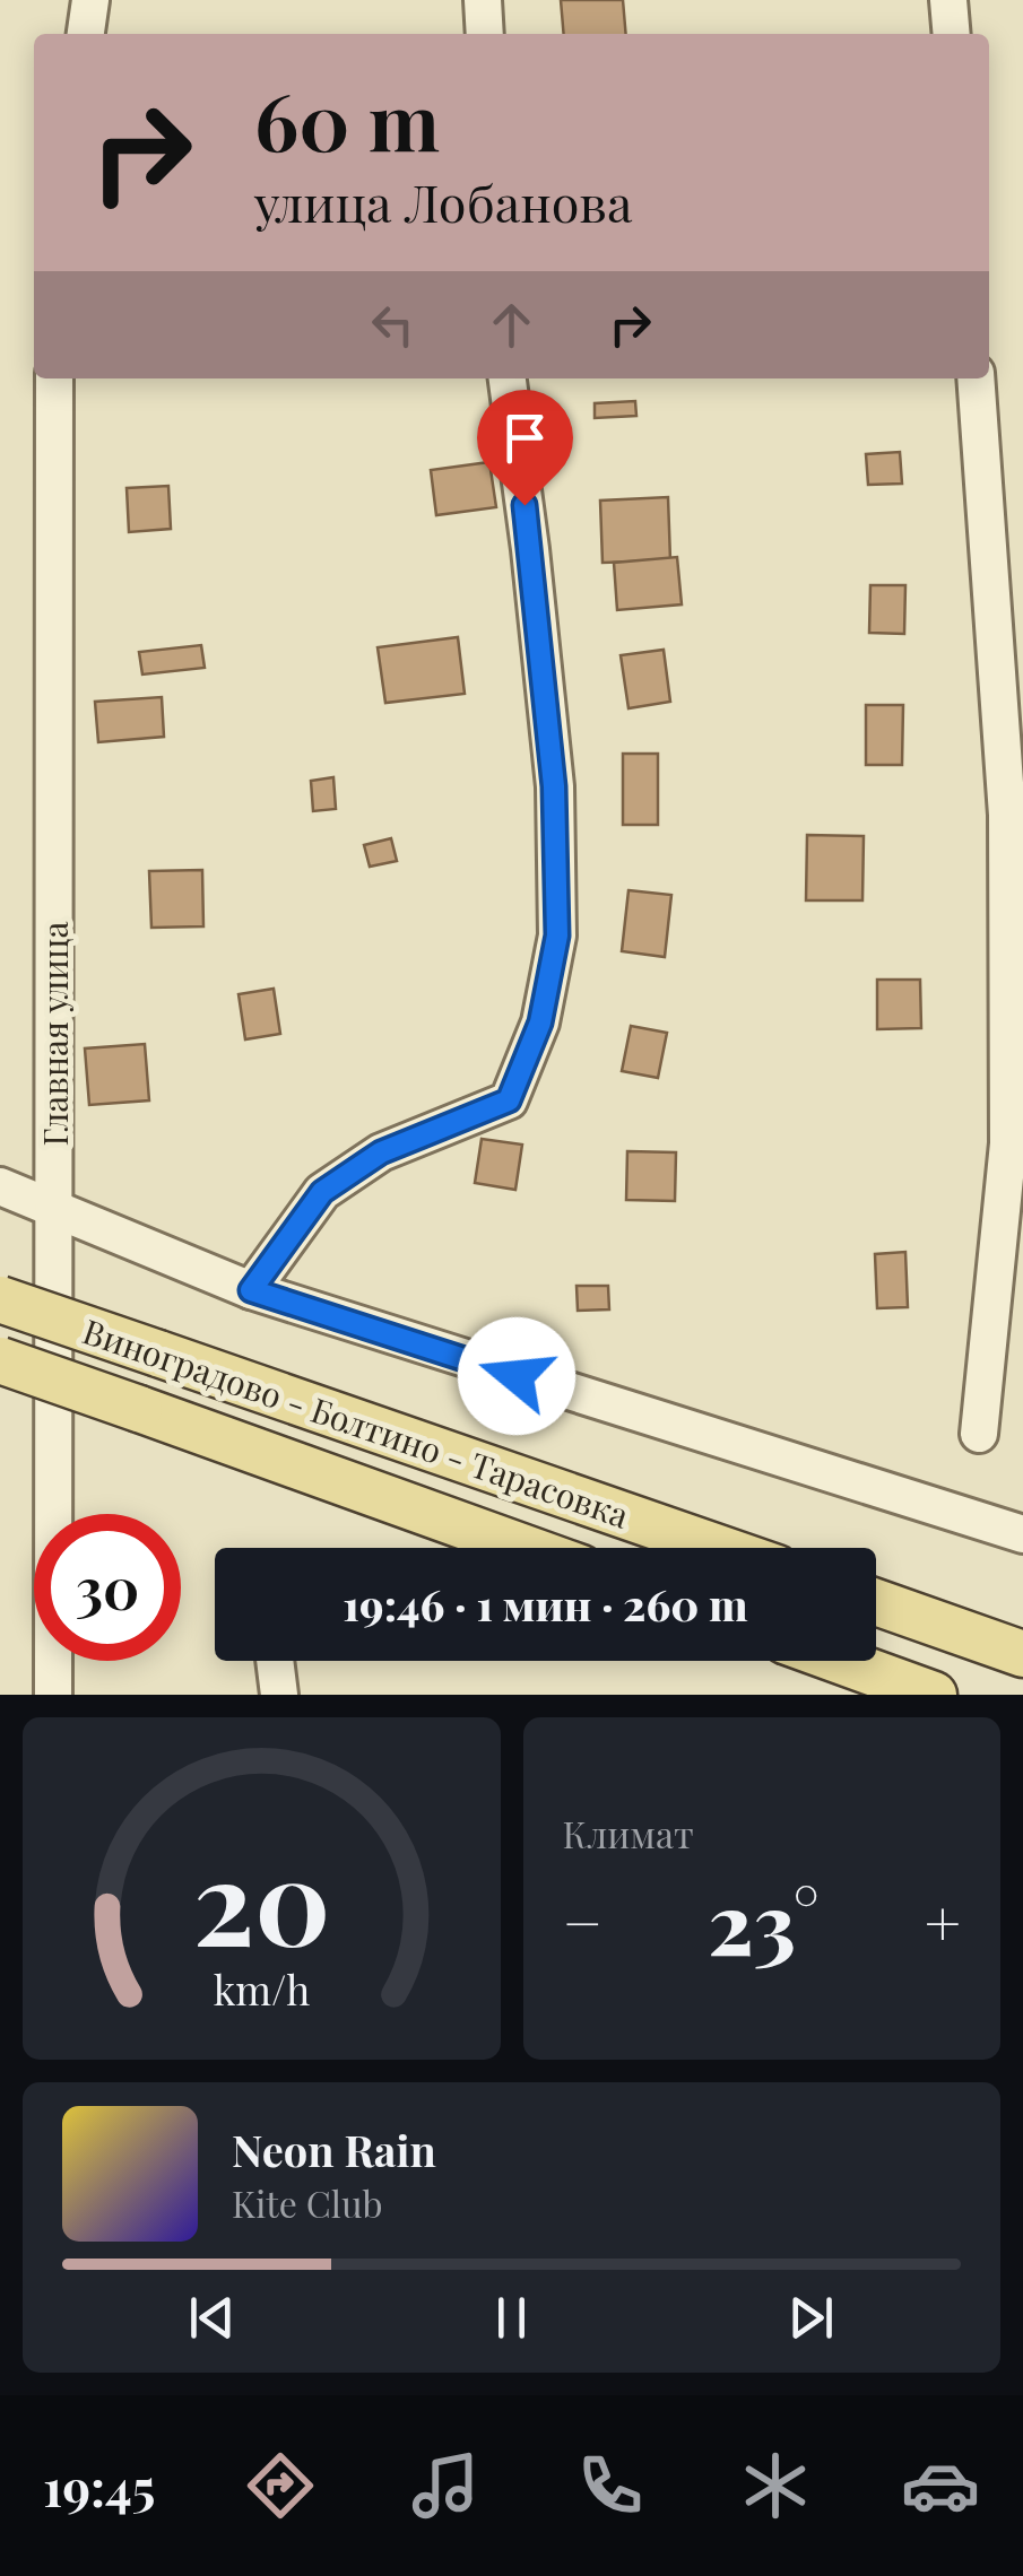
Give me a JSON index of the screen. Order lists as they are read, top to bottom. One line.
{"streets":{"main road":["Виноградово - Болтино - Тарасовка"],"street":["Главная улица"]},"page":{"turn":["60 m","улица Лобанова"],"limit":"30","trip":"19:46 · 1 мин · 260 m","tile":"Климат","heat":["−","23°","+"],"song":["Neon Rain","Kite Club"],"tabs":"19:45","gauge":["20","km/h"]}}
